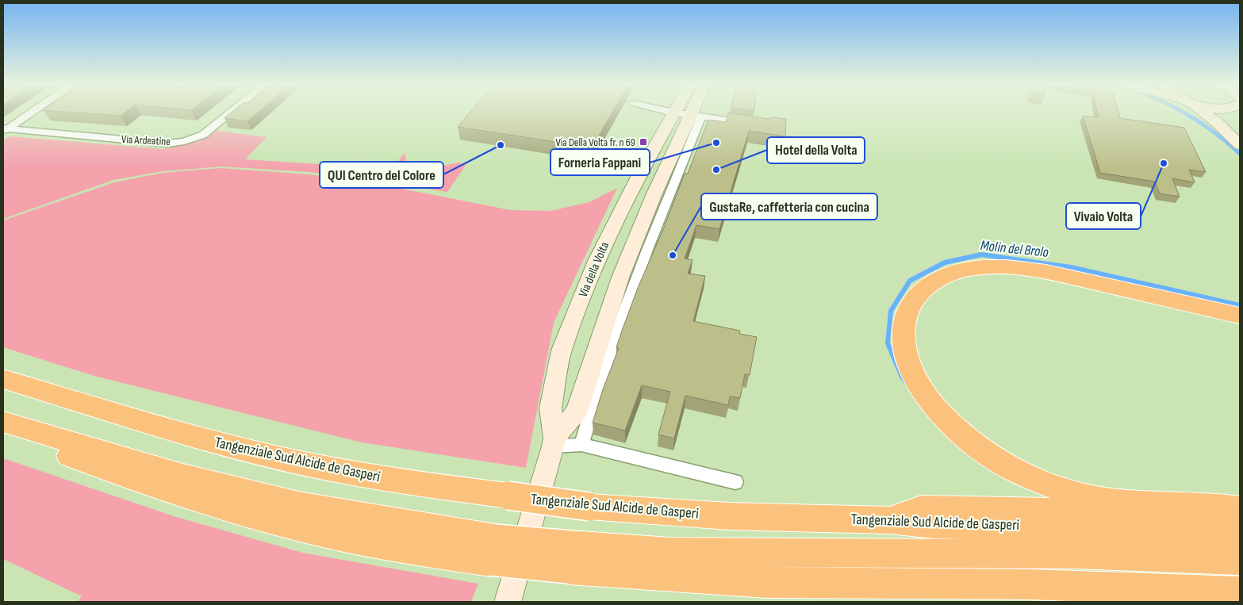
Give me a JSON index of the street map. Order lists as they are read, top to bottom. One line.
{"streets":{"highway":["Tangenziale Sud Alcide de Gasperi"],"main road":["Via della Volta"],"street":["Via Ardeatine"]},"water":["Molin del Brolo"],"places":{"transit":["Via Della Volta fr. n 69"],"other":["Forneria Fappani","QUI Centro del Colore","Vivaio Volta","Hotel della Volta","GustaRe, caffetteria con cucina"]}}
